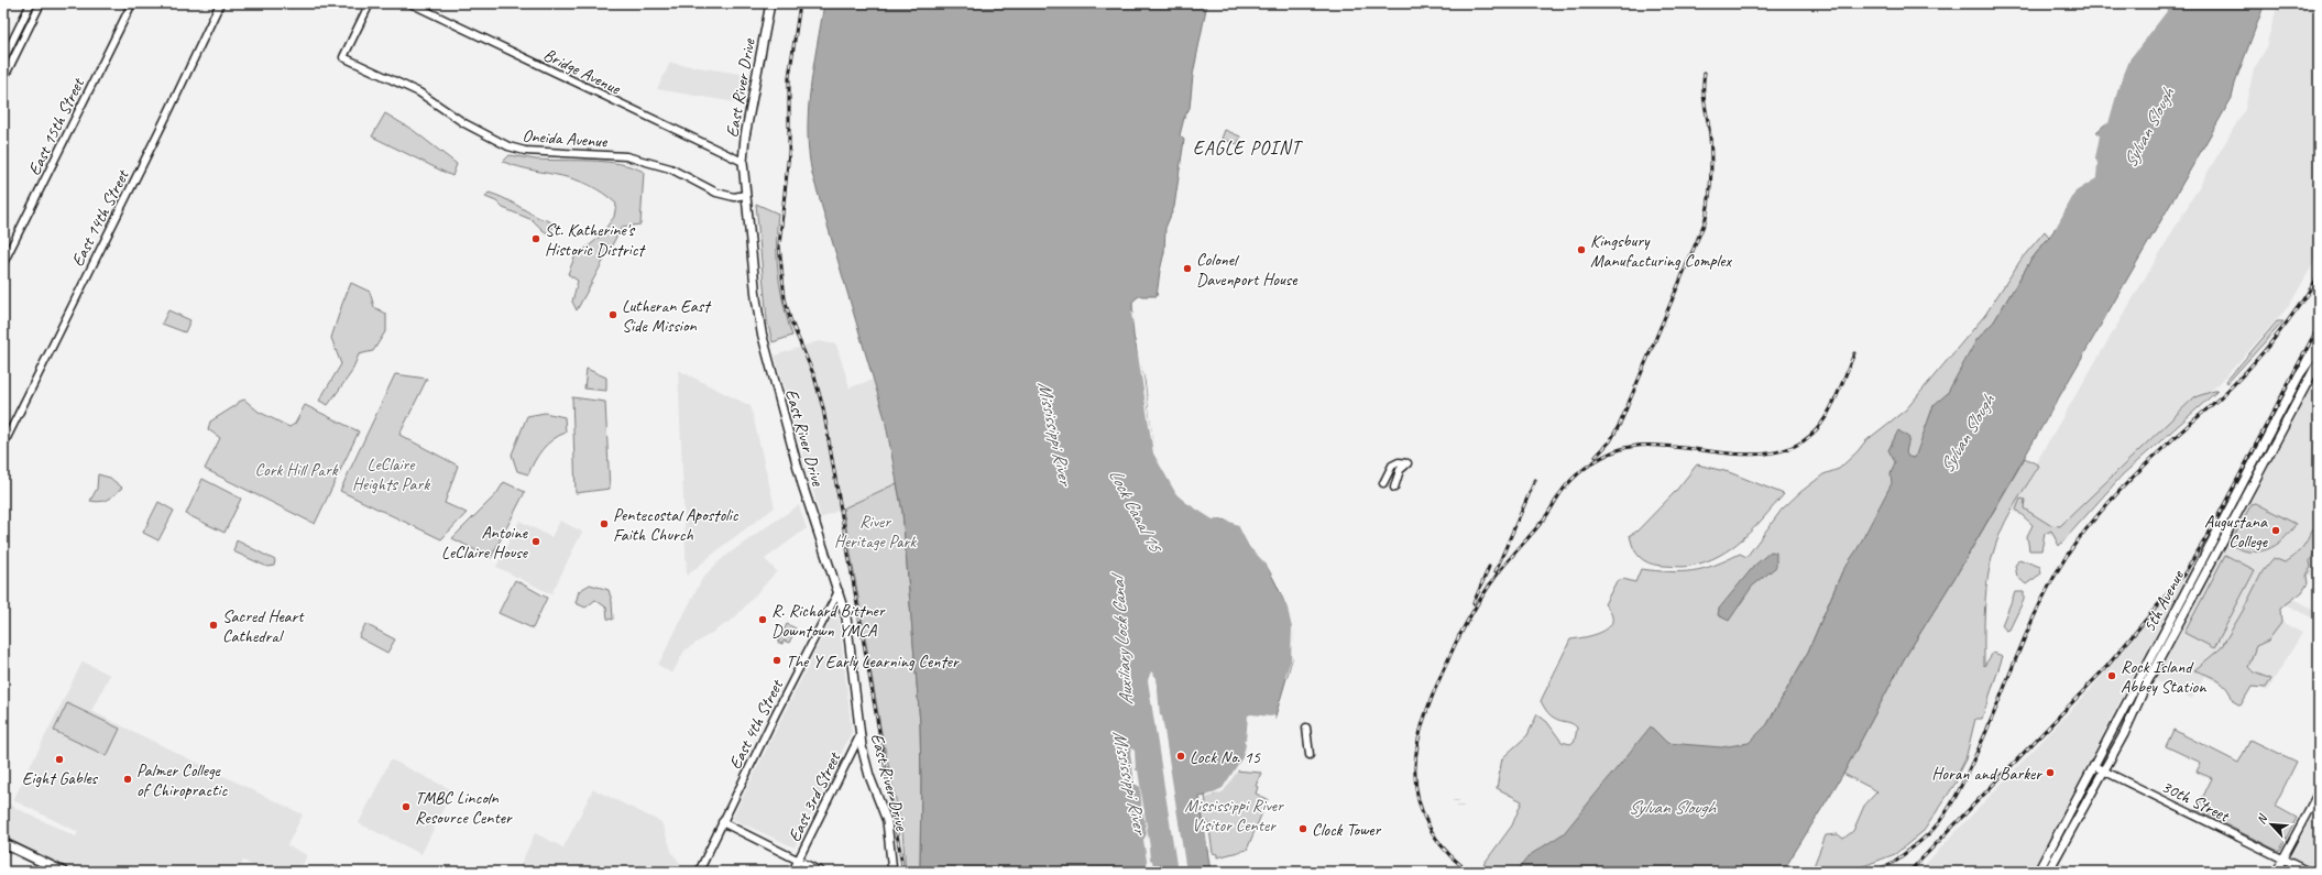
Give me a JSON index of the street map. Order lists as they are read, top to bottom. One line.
{"streets":{"main road":["East River Drive","5th Avenue"],"street":["Bridge Avenue","East 15th Street","Oneida Avenue","East 14th Street","East 4th Street","East 3rd Street","30th Street"]},"crossings":[["Bridge Avenue","East River Drive"],["East River Drive","Oneida Avenue"],["East River Drive","East 4th Street"],["East River Drive","East 3rd Street"],["5th Avenue","30th Street"]],"districts":["EAGLE POINT"],"water":["Sylvan Slough","Mississippi River","Lock Canal 15","Auxiliary Lock Canal"],"parks":["LeClaire Heights Park","Cork Hill Park","River Heritage Park","Mississippi River Visitor Center"],"places":["St. Katherine's Historic District","Kingsbury Manufacturing Complex","Colonel Davenport House","Lutheran East Side Mission","Pentecostal Apostolic Faith Church","Augustana College","Antoine LeClaire House","R. Richard Bittner Downtown YMCA","Sacred Heart Cathedral","The Y Early Learning Center","Rock Island Abbey Station","Lock No. 15","Eight Gables","Horan and Barker","Palmer College of Chiropractic","TMBC Lincoln Resource Center","Clock Tower"],"north":"top left"}
